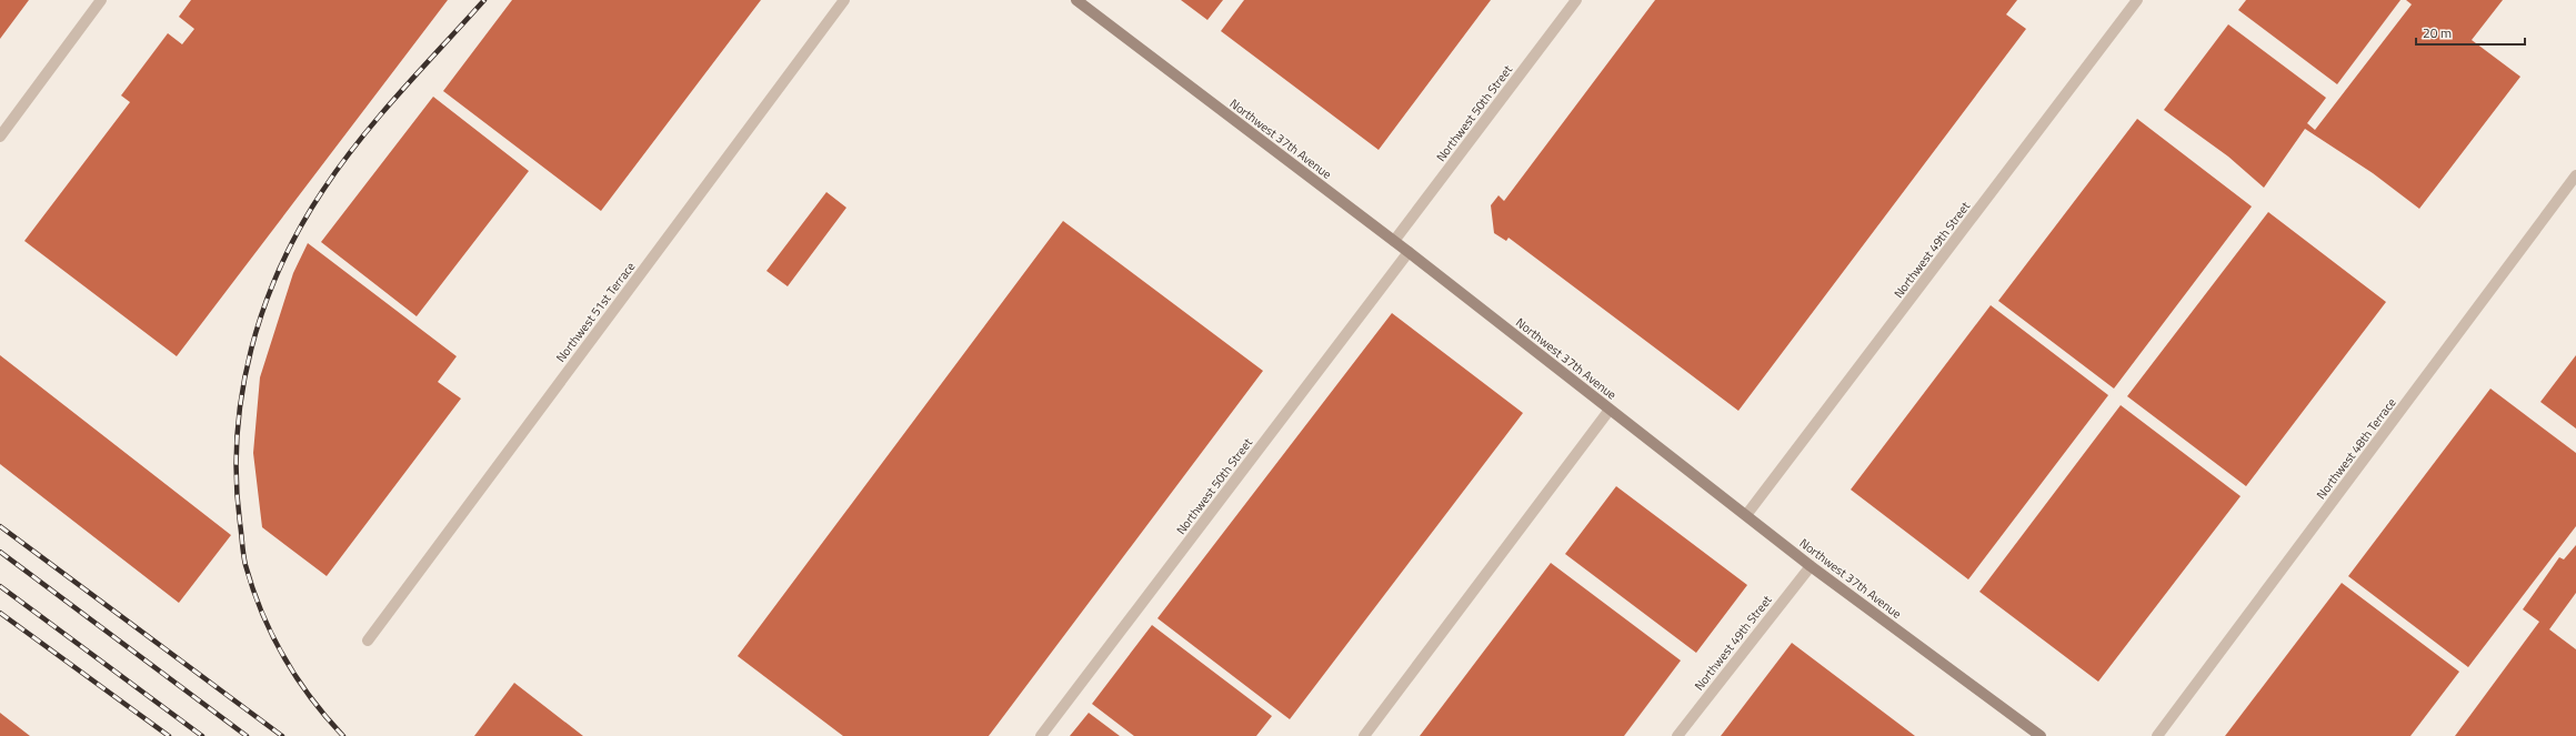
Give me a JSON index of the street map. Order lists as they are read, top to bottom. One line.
{"streets":{"street":["Northwest 50th Street","Northwest 37th Avenue","Northwest 49th Street","Northwest 51st Terrace","Northwest 48th Terrace"]},"crossings":[["Northwest 50th Street","Northwest 37th Avenue"],["Northwest 37th Avenue","Northwest 49th Street"]],"scale_bar":"20 m"}
